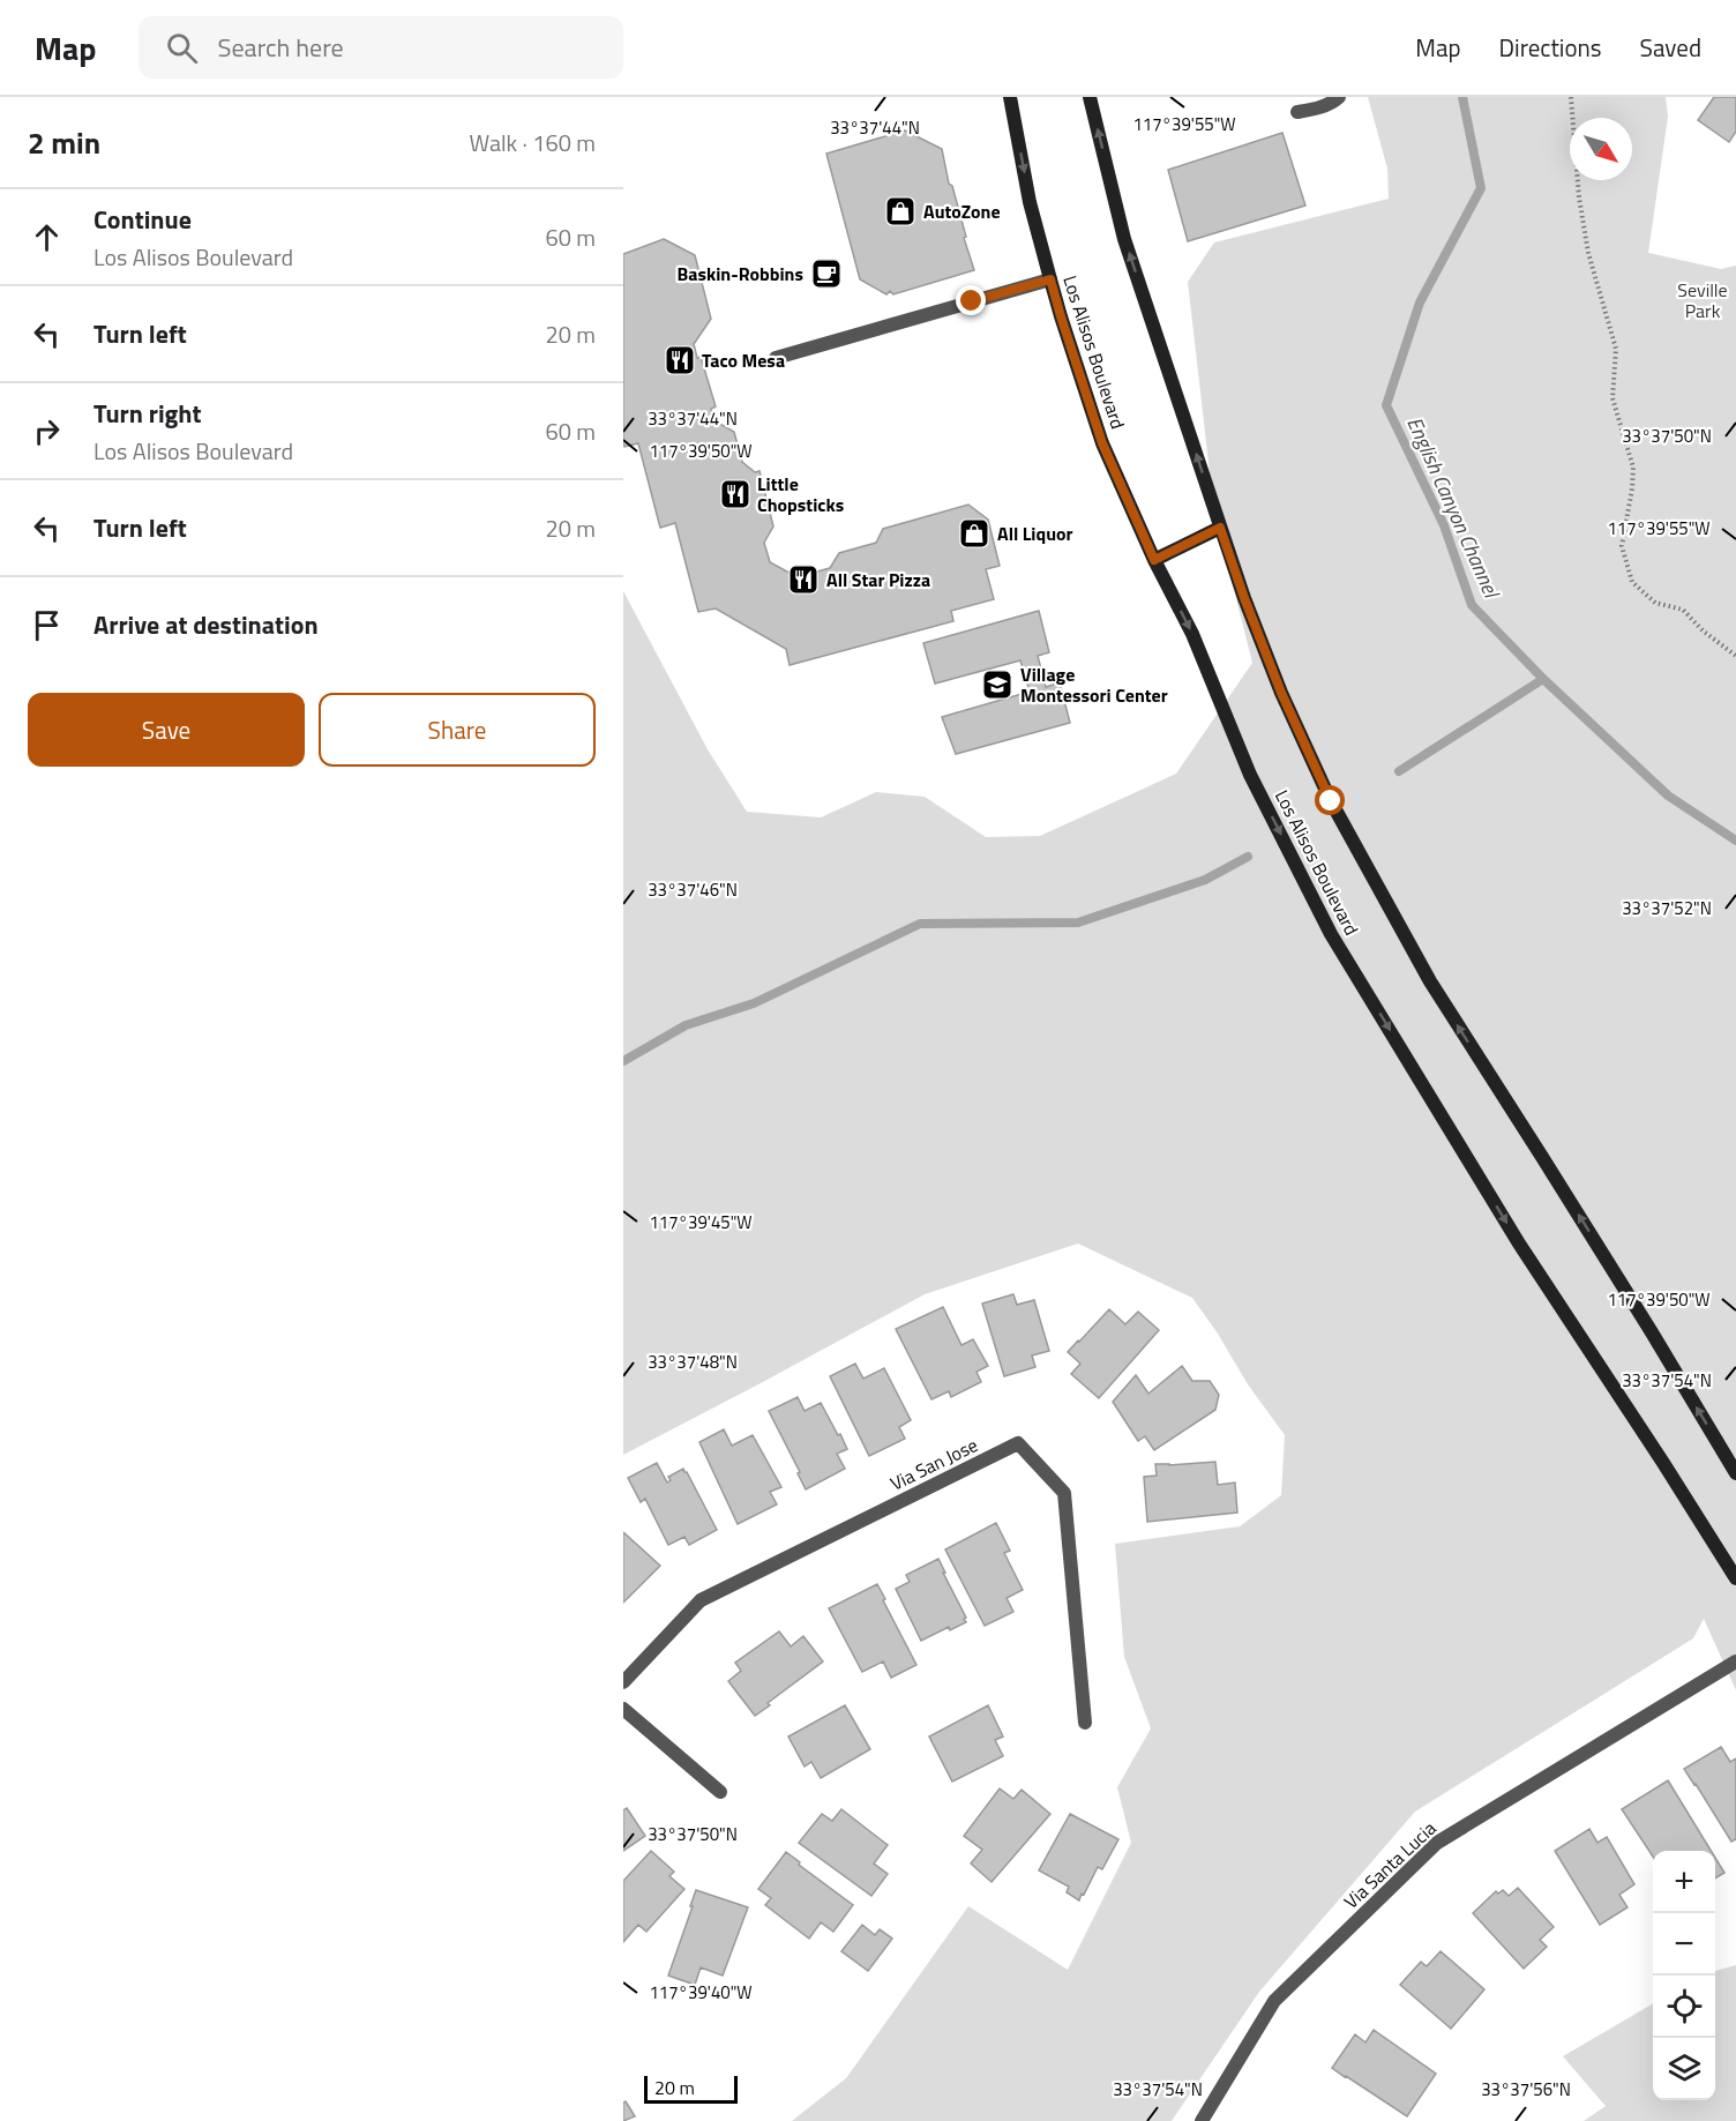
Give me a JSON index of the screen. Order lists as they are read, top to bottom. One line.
{"streets":{"main road":["Los Alisos Boulevard"],"street":["Via San Jose","Via Santa Lucia"]},"water":["English Canyon Channel"],"parks":["Seville Park"],"places":{"shop":["AutoZone","All Liquor"],"cafe":["Baskin-Robbins"],"restaurant":["Taco Mesa","Little Chopsticks","All Star Pizza"],"school or university":["Village Montessori Center"]},"scale_bar":"20 m","north":"bottom right","page":{"header":"Map","search":"Search here","nav":["Map","Directions","Saved"],"heading":["2 min","Walk · 160 m"],"list":[["Continue","Los Alisos Boulevard","60 m"],["Turn left","20 m"],["Turn right","Los Alisos Boulevard","60 m"],["Turn left","20 m"],"Arrive at destination"],"buttons":["Save","Share"],"map_buttons":["+","−"],"scale":"20 m"},"coordinates":["117°39'55\"W","33°37'44\"N","33°37'50\"N","117°39'50\"W","33°37'46\"N","33°37'52\"N","117°39'45\"W","33°37'48\"N","33°37'54\"N","117°39'40\"W","33°37'56\"N"]}
